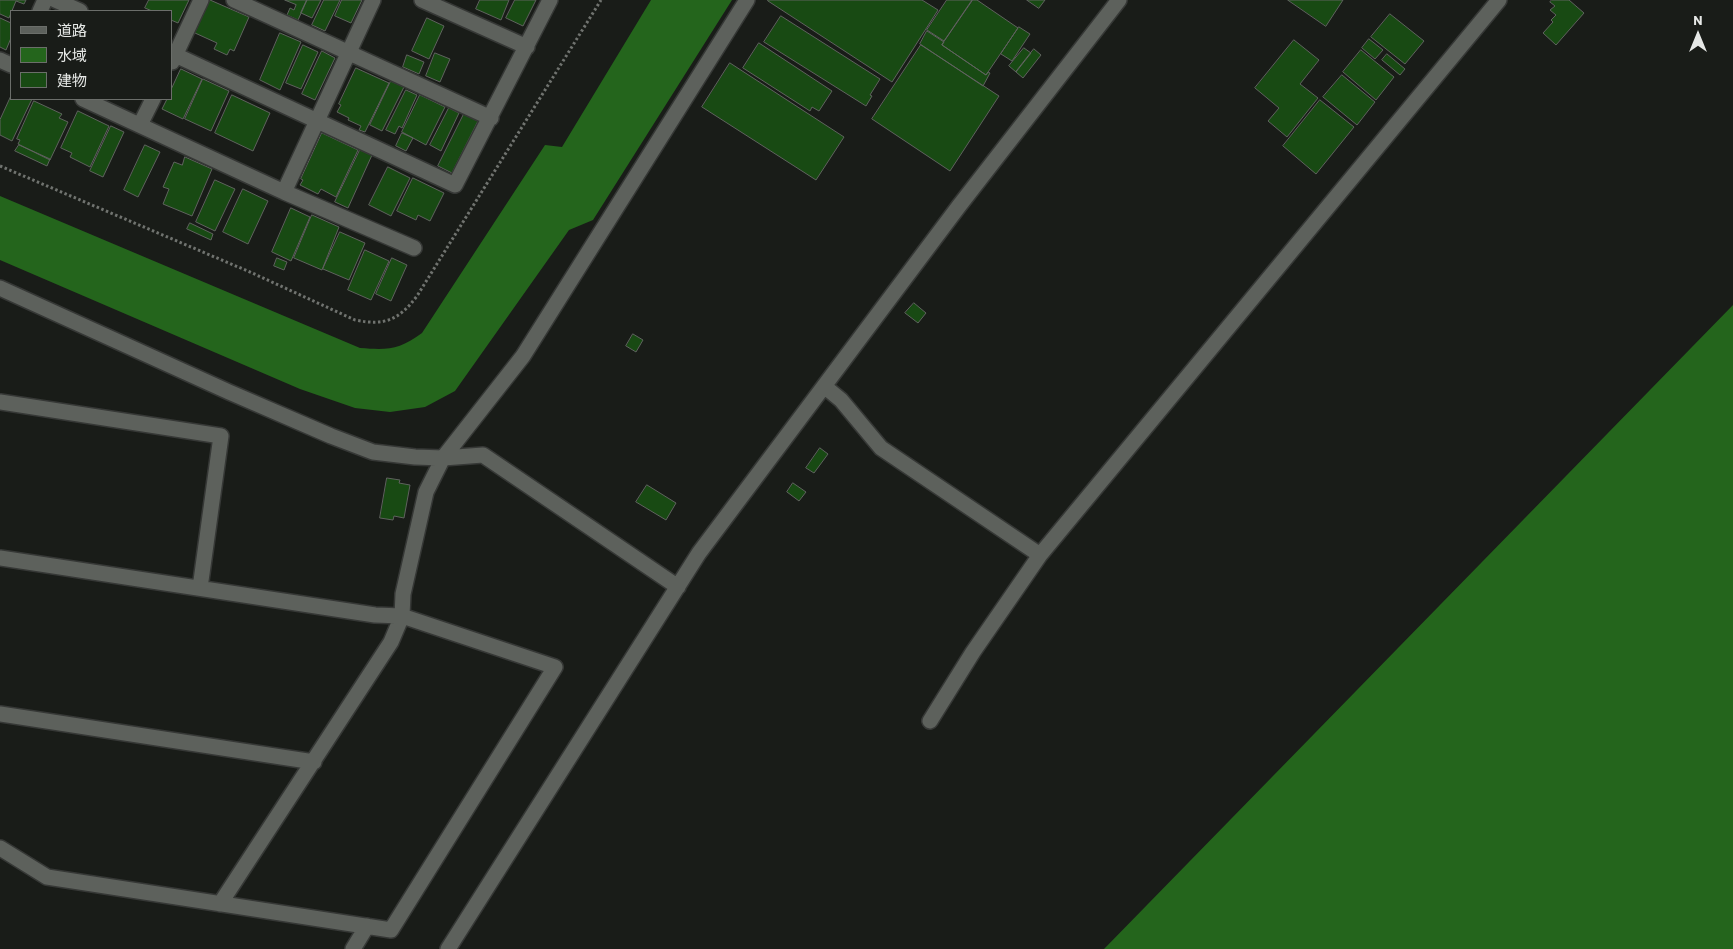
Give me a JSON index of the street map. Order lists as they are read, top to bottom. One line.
{"legend":["道路","水域","建物"],"north":"top"}
